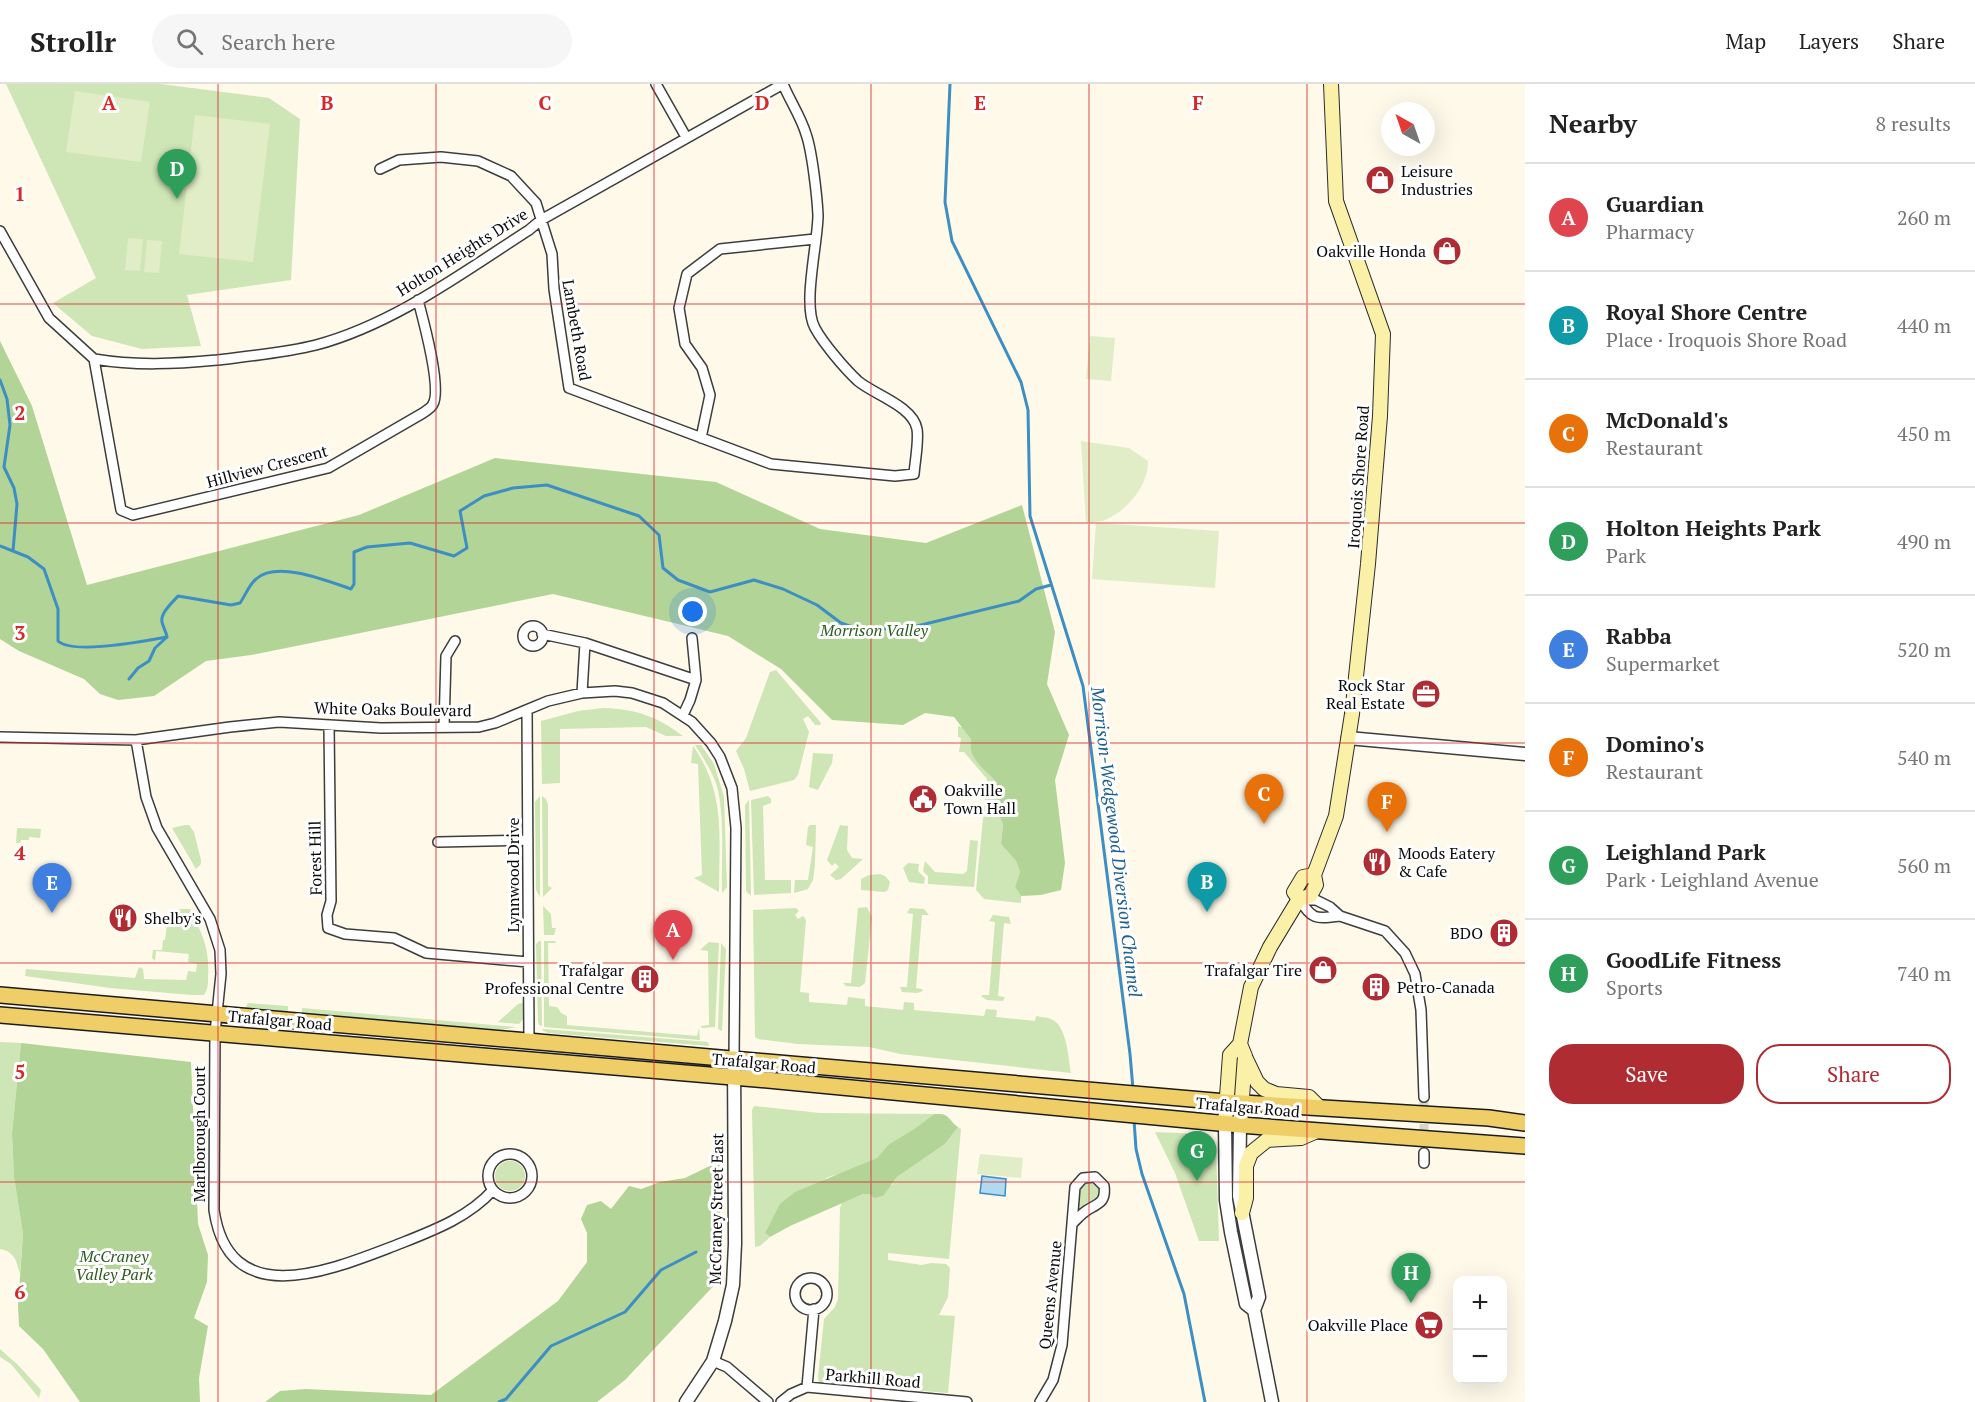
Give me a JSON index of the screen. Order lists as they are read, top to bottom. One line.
{"streets":{"main road":["Iroquois Shore Road","Trafalgar Road"],"street":["Holton Heights Drive","Lambeth Road","Hillview Crescent","White Oaks Boulevard","Forest Hill","Lynnwood Drive","Marlborough Court","McCraney Street East","Queens Avenue","Parkhill Road"]},"crossings":[["Holton Heights Drive","Lambeth Road"],["Holton Heights Drive","Hillview Crescent"],["Iroquois Shore Road","Trafalgar Road"],["White Oaks Boulevard","Forest Hill"],["White Oaks Boulevard","Lynnwood Drive"],["White Oaks Boulevard","Trafalgar Road"],["White Oaks Boulevard","Marlborough Court"],["White Oaks Boulevard","McCraney Street East"],["Forest Hill","Lynnwood Drive"],["Lynnwood Drive","Trafalgar Road"],["Trafalgar Road","Marlborough Court"],["Trafalgar Road","McCraney Street East"]],"water":["Morrison-Wedgewood Diversion Channel"],"parks":["Morrison Valley","McCraney Valley Park"],"places":{"shop":["Leisure Industries","Oakville Honda","Trafalgar Tire"],"office":["Rock Star Real Estate"],"public building":["Oakville Town Hall"],"restaurant":["Moods Eatery & Cafe","Shelby's"],"building":["BDO","Trafalgar Professional Centre","Petro-Canada"],"supermarket":["Oakville Place"]},"north":"top left","page":{"header":"Strollr","search":"Search here","nav":["Map","Layers","Share"],"heading":["Nearby","8 results"],"pins":["D","C","F","B","E","A","G","H"],"list":[{"mark":"A","name":"Guardian","note":"Pharmacy","value":"260 m"},{"mark":"B","name":"Royal Shore Centre","note":"Place · Iroquois Shore Road","value":"440 m"},{"mark":"C","name":"McDonald's","note":"Restaurant","value":"450 m"},{"mark":"D","name":"Holton Heights Park","note":"Park","value":"490 m"},{"mark":"E","name":"Rabba","note":"Supermarket","value":"520 m"},{"mark":"F","name":"Domino's","note":"Restaurant","value":"540 m"},{"mark":"G","name":"Leighland Park","note":"Park · Leighland Avenue","value":"560 m"},{"mark":"H","name":"GoodLife Fitness","note":"Sports","value":"740 m"}],"buttons":["Save","Share"],"map_buttons":["+","−"]},"grid":{"columns":["A","B","C","D","E","F"],"rows":["1","2","3","4","5","6"]}}
